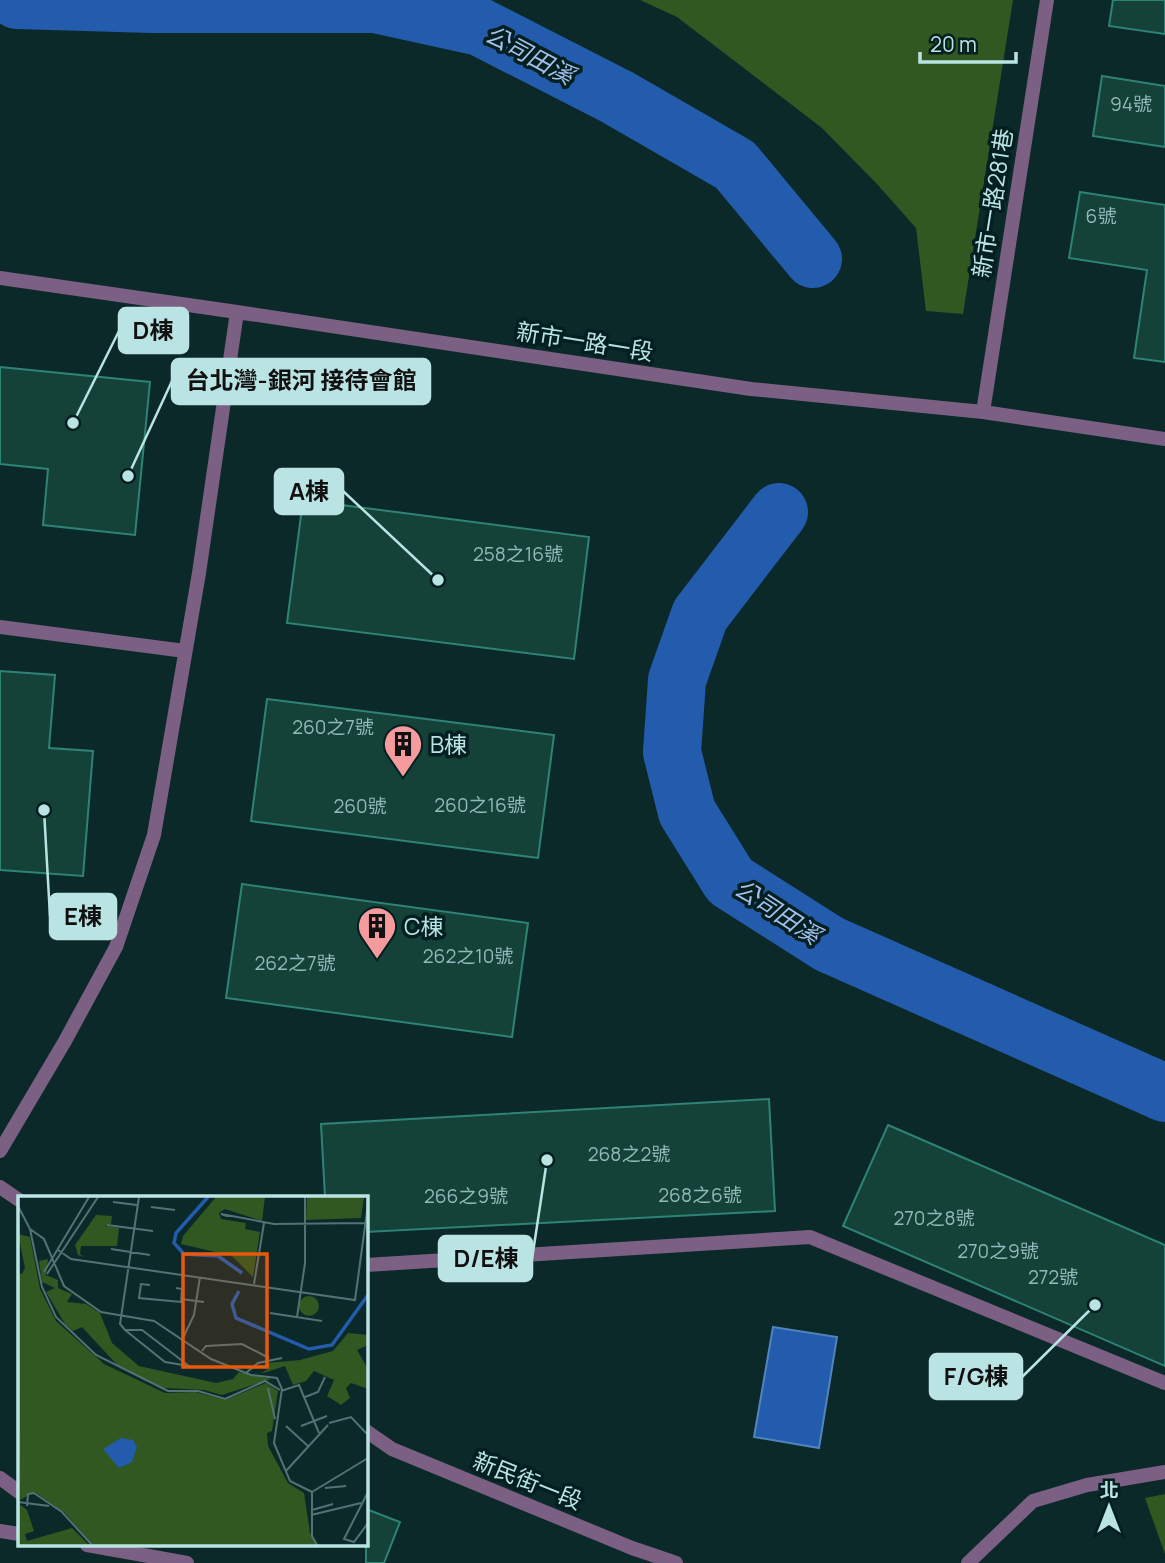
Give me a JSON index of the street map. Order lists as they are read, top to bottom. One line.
{"streets":{"street":["新市一路281巷","新市一路一段","新民街一段"]},"crossings":[["新市一路281巷","新市一路一段"]],"water":["公司田溪"],"places":{"other":["D棟","台北灣-銀河 接待會館","A棟","E棟","D/E棟","F/G棟"],"building":["B棟","C棟"]},"house_numbers":["94號","6號","258之16號","260之7號","260之16號","260號","262之10號","262之7號","268之2號","268之6號","266之9號","270之8號","270之9號","272號"],"scale_bar":"20 m","north":"top"}
